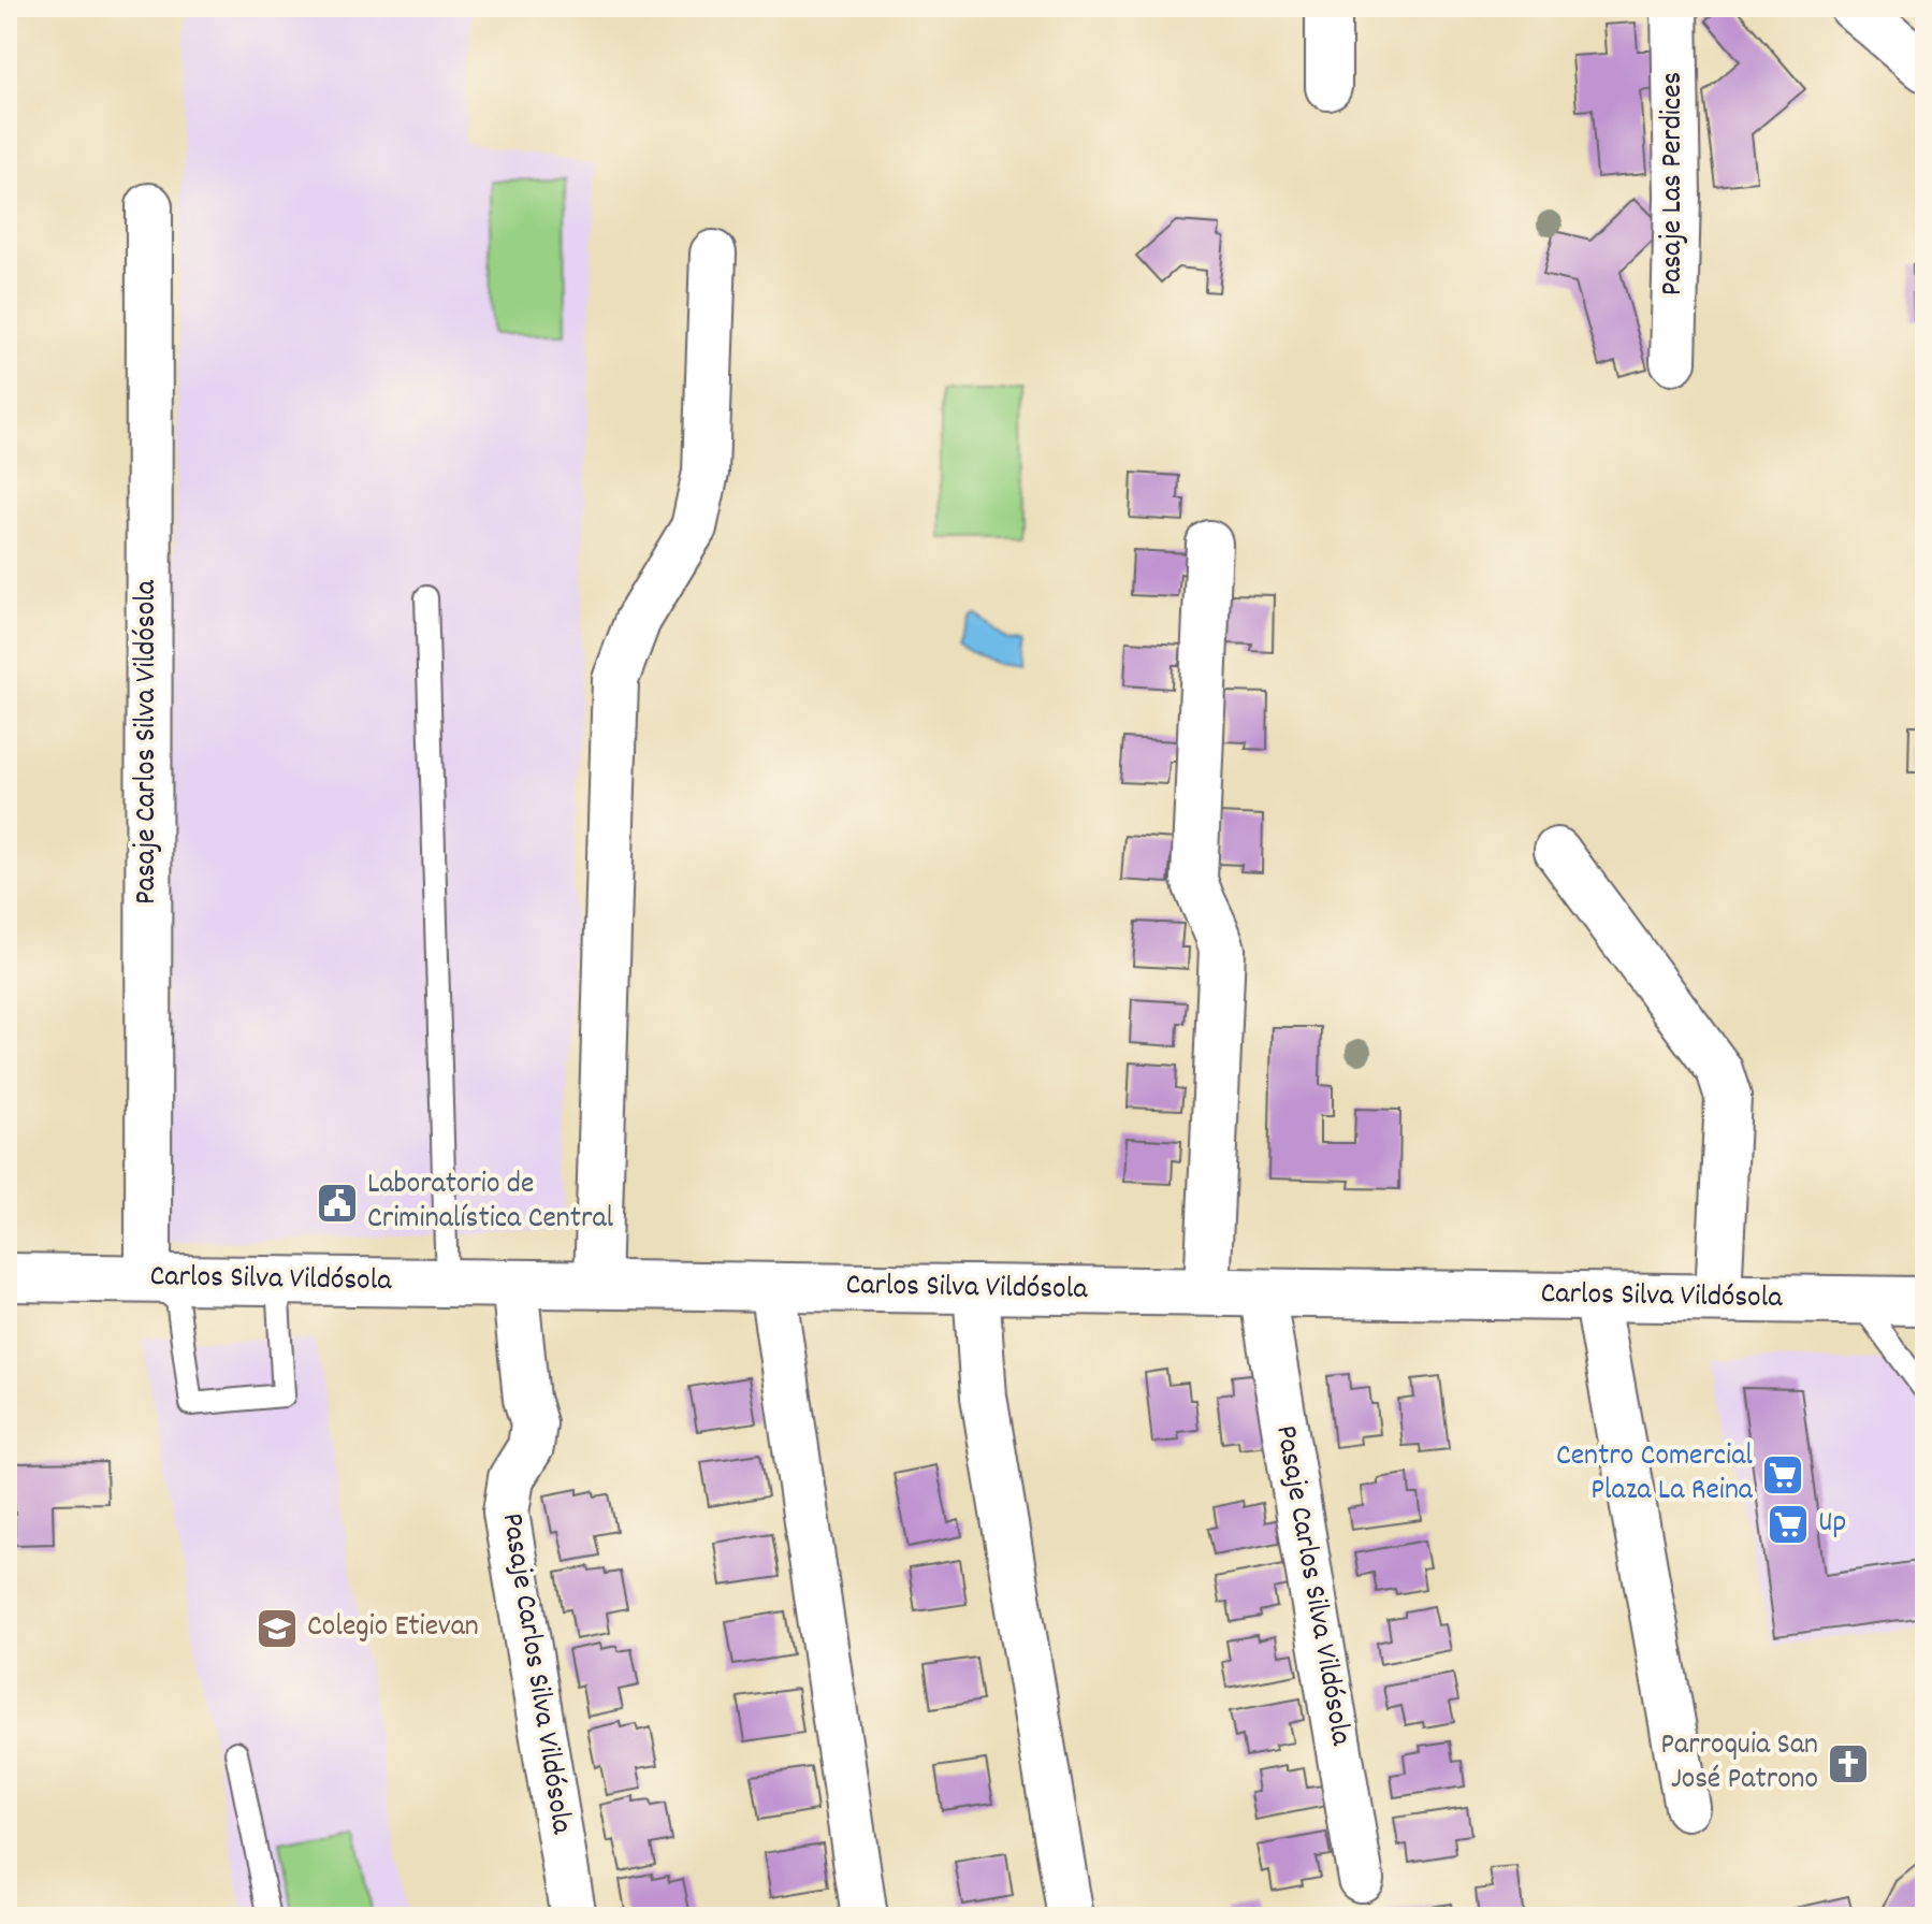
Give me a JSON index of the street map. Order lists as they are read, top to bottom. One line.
{"streets":{"street":["Pasaje Las Perdices","Pasaje Carlos Silva Vildósola","Carlos Silva Vildósola"]},"crossings":[["Pasaje Carlos Silva Vildósola","Carlos Silva Vildósola"]],"places":{"public building":["Laboratorio de Criminalística Central"],"supermarket":["Centro Comercial Plaza La Reina","Up"],"school or university":["Colegio Etievan"],"church":["Parroquia San José Patrono"]}}
